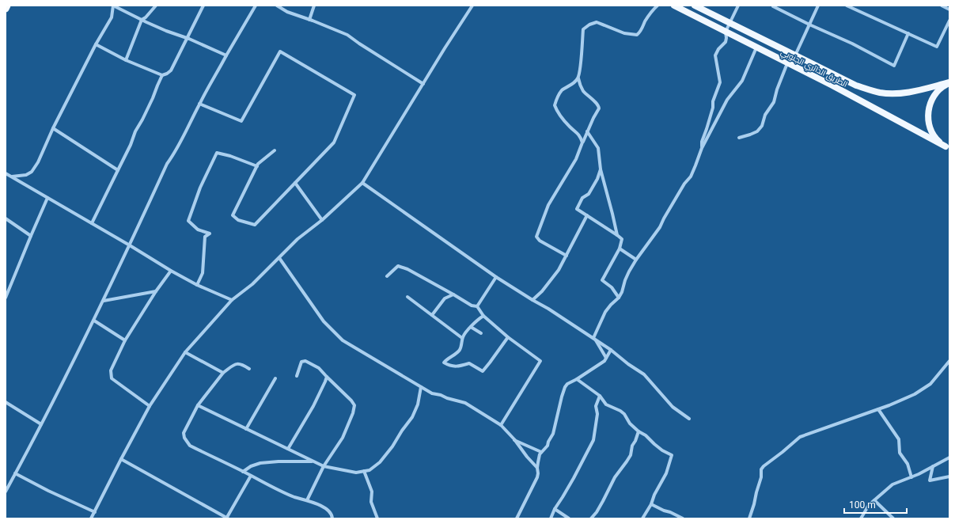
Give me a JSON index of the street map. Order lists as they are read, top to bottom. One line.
{"streets":{"main road":["الطريق الدائري الجنوبي"]},"scale_bar":"100 m"}
